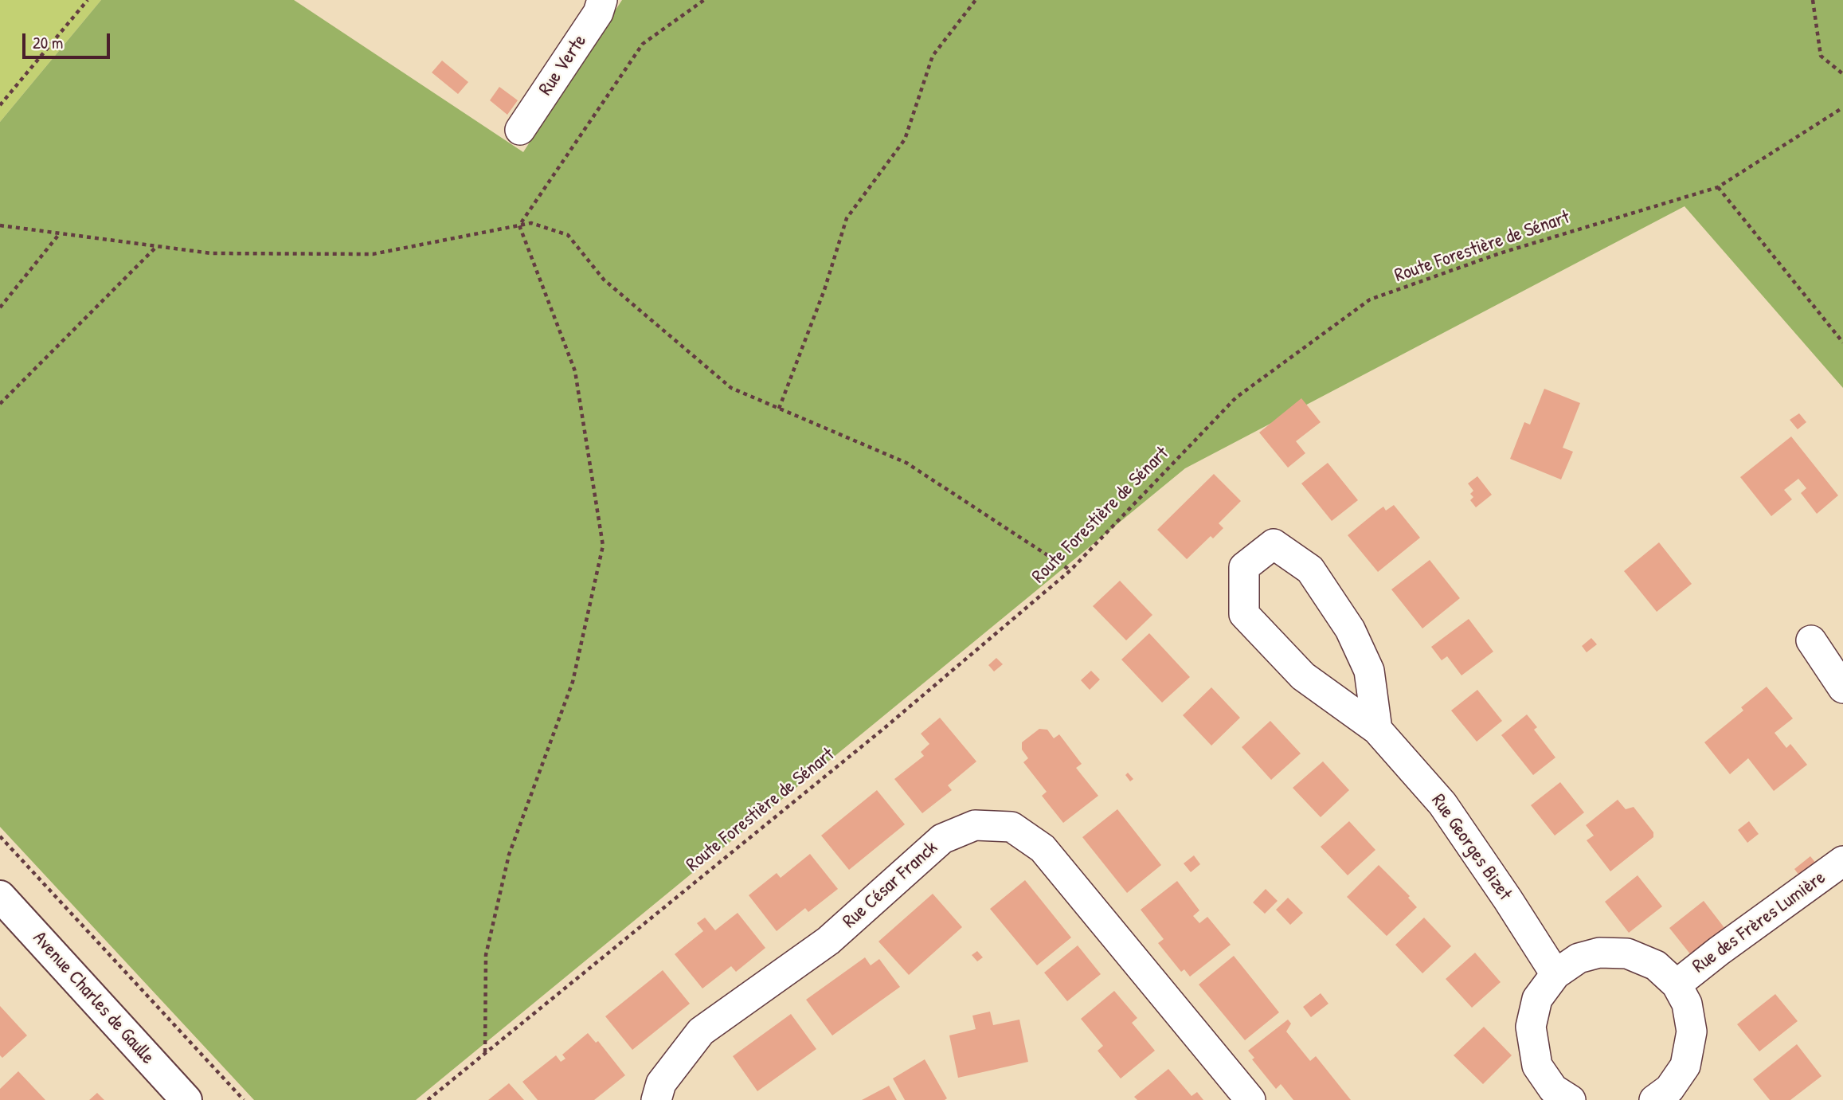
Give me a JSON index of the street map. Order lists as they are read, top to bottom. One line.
{"streets":{"main road":["Avenue Charles de Gaulle"],"street":["Rue Verte","Rue Georges Bizet","Rue César Franck","Rue des Frères Lumière"],"path":["Route Forestière de Sénart"]},"scale_bar":"20 m"}
